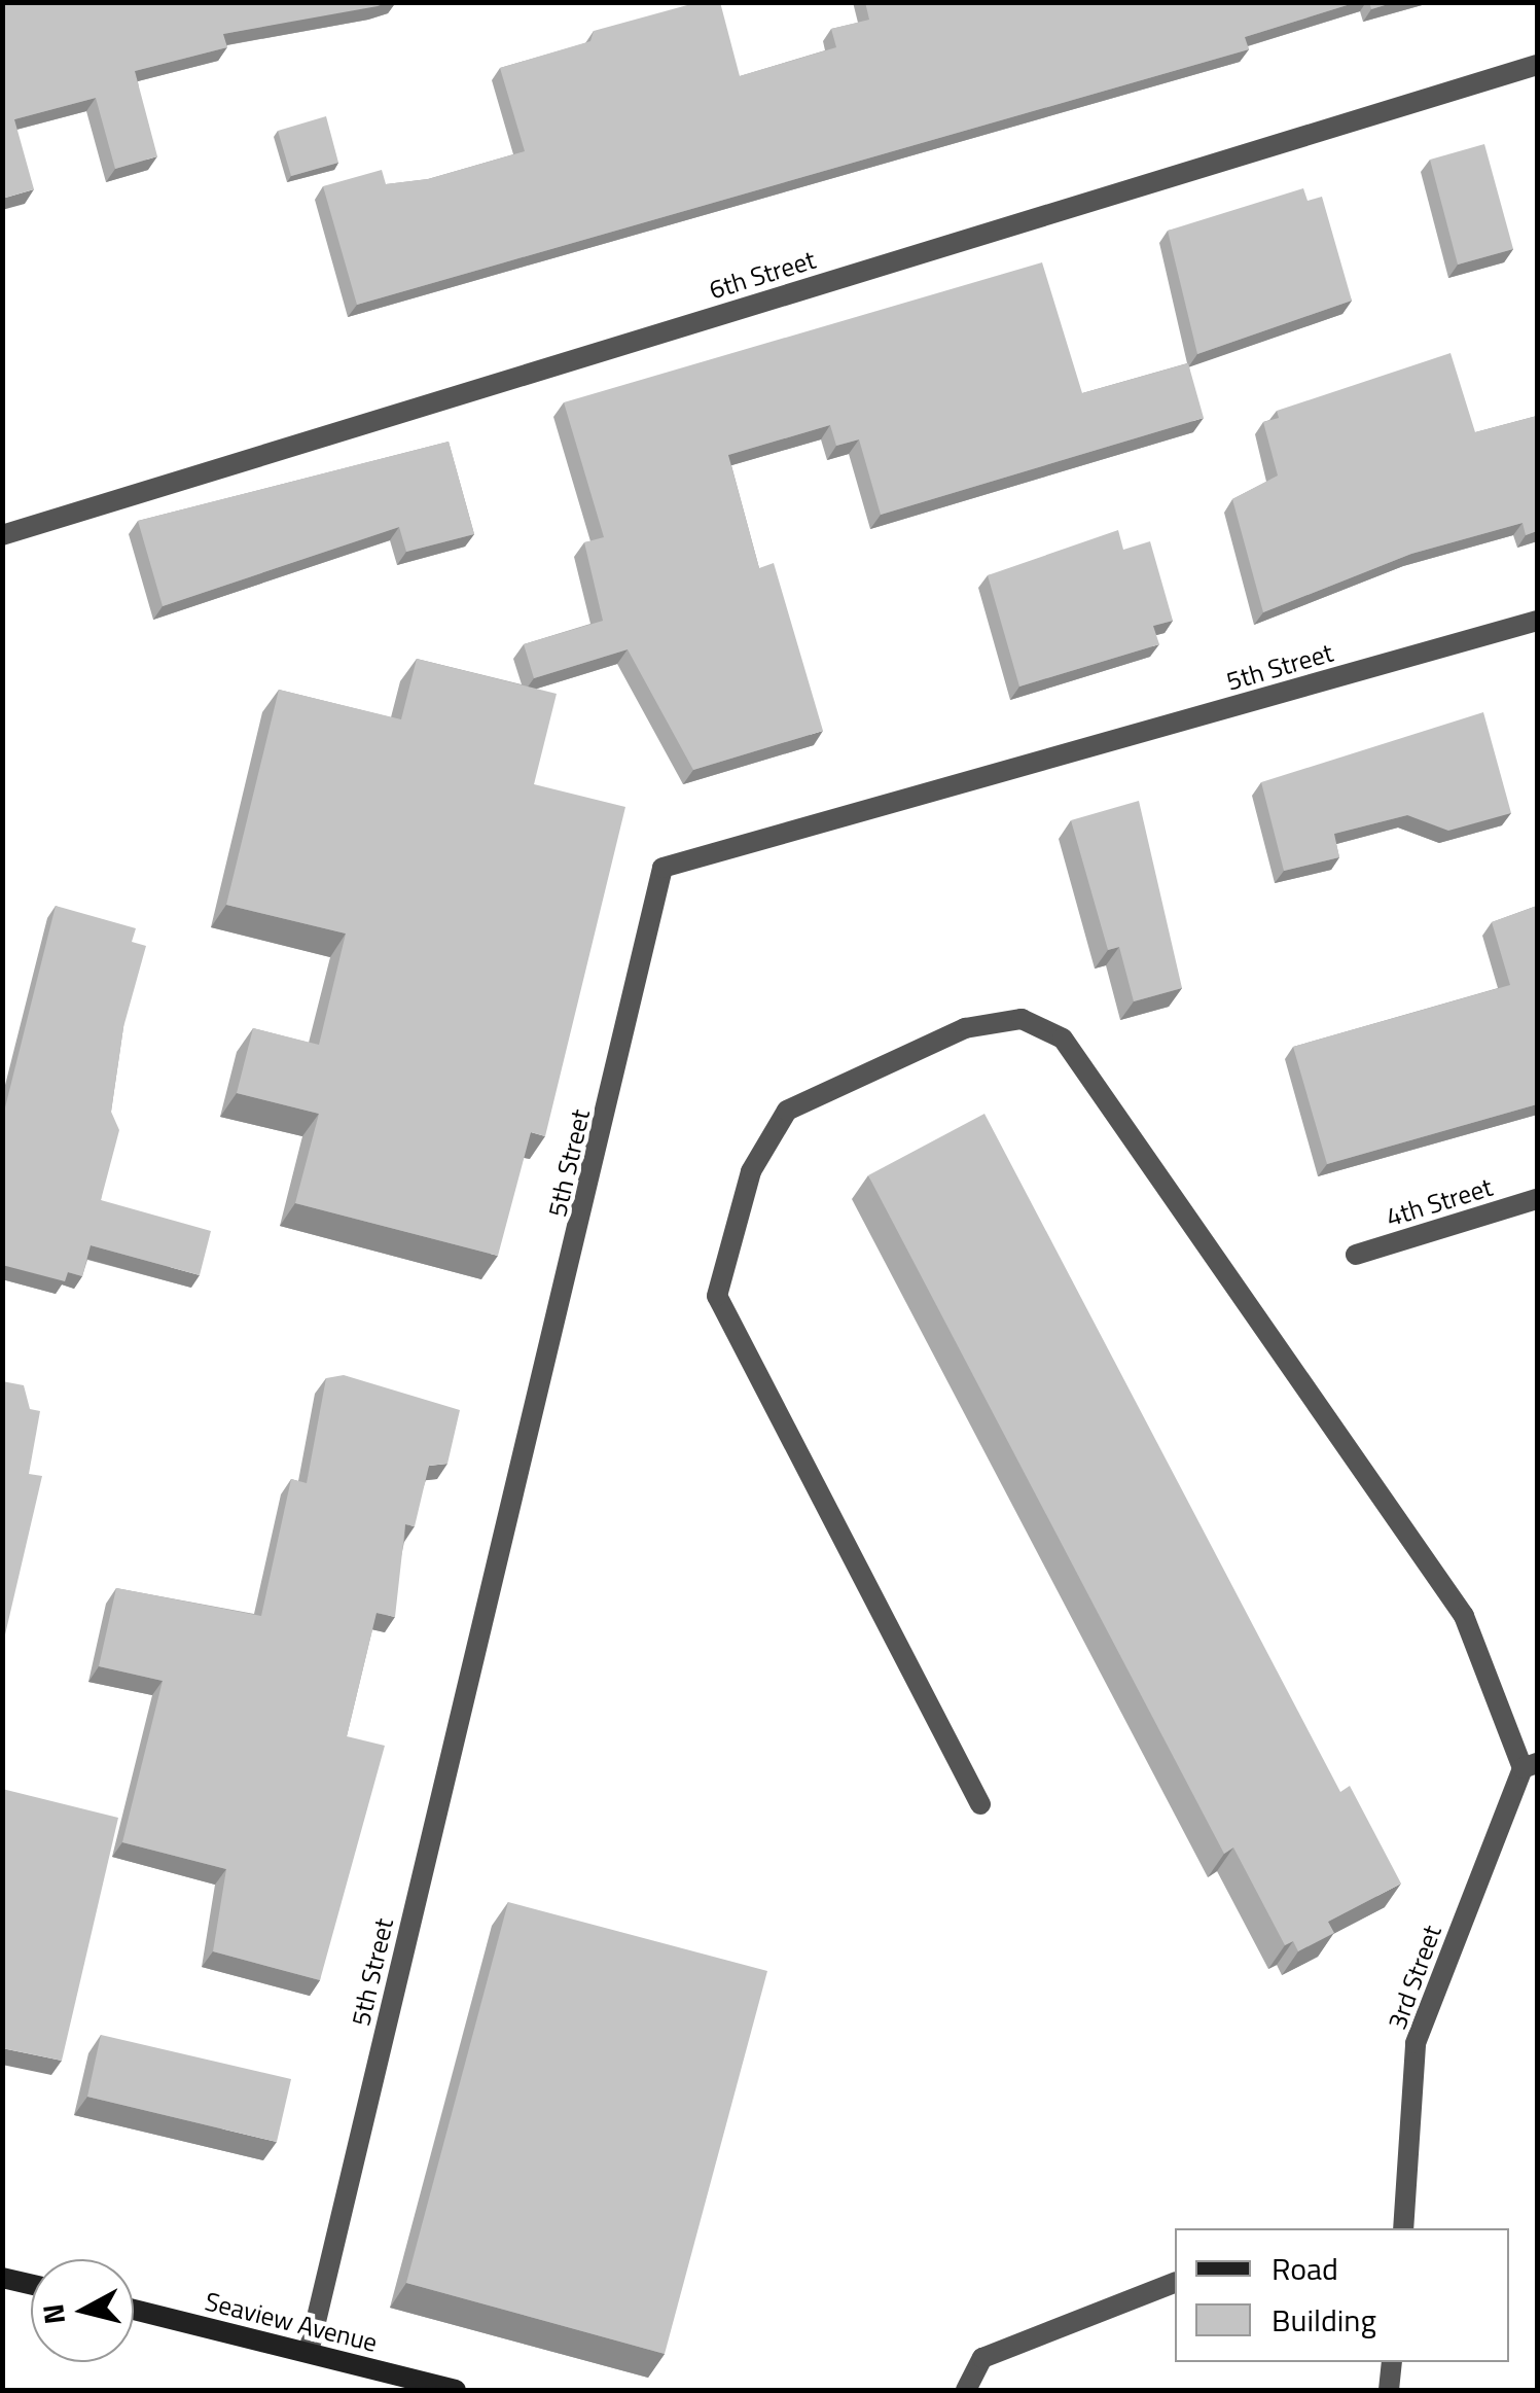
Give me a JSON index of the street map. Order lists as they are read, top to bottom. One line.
{"streets":{"main road":["Seaview Avenue"],"street":["6th Street","5th Street","4th Street","3rd Street"]},"crossings":[["5th Street","Seaview Avenue"]],"legend":["Road","Building"],"north":"left"}
